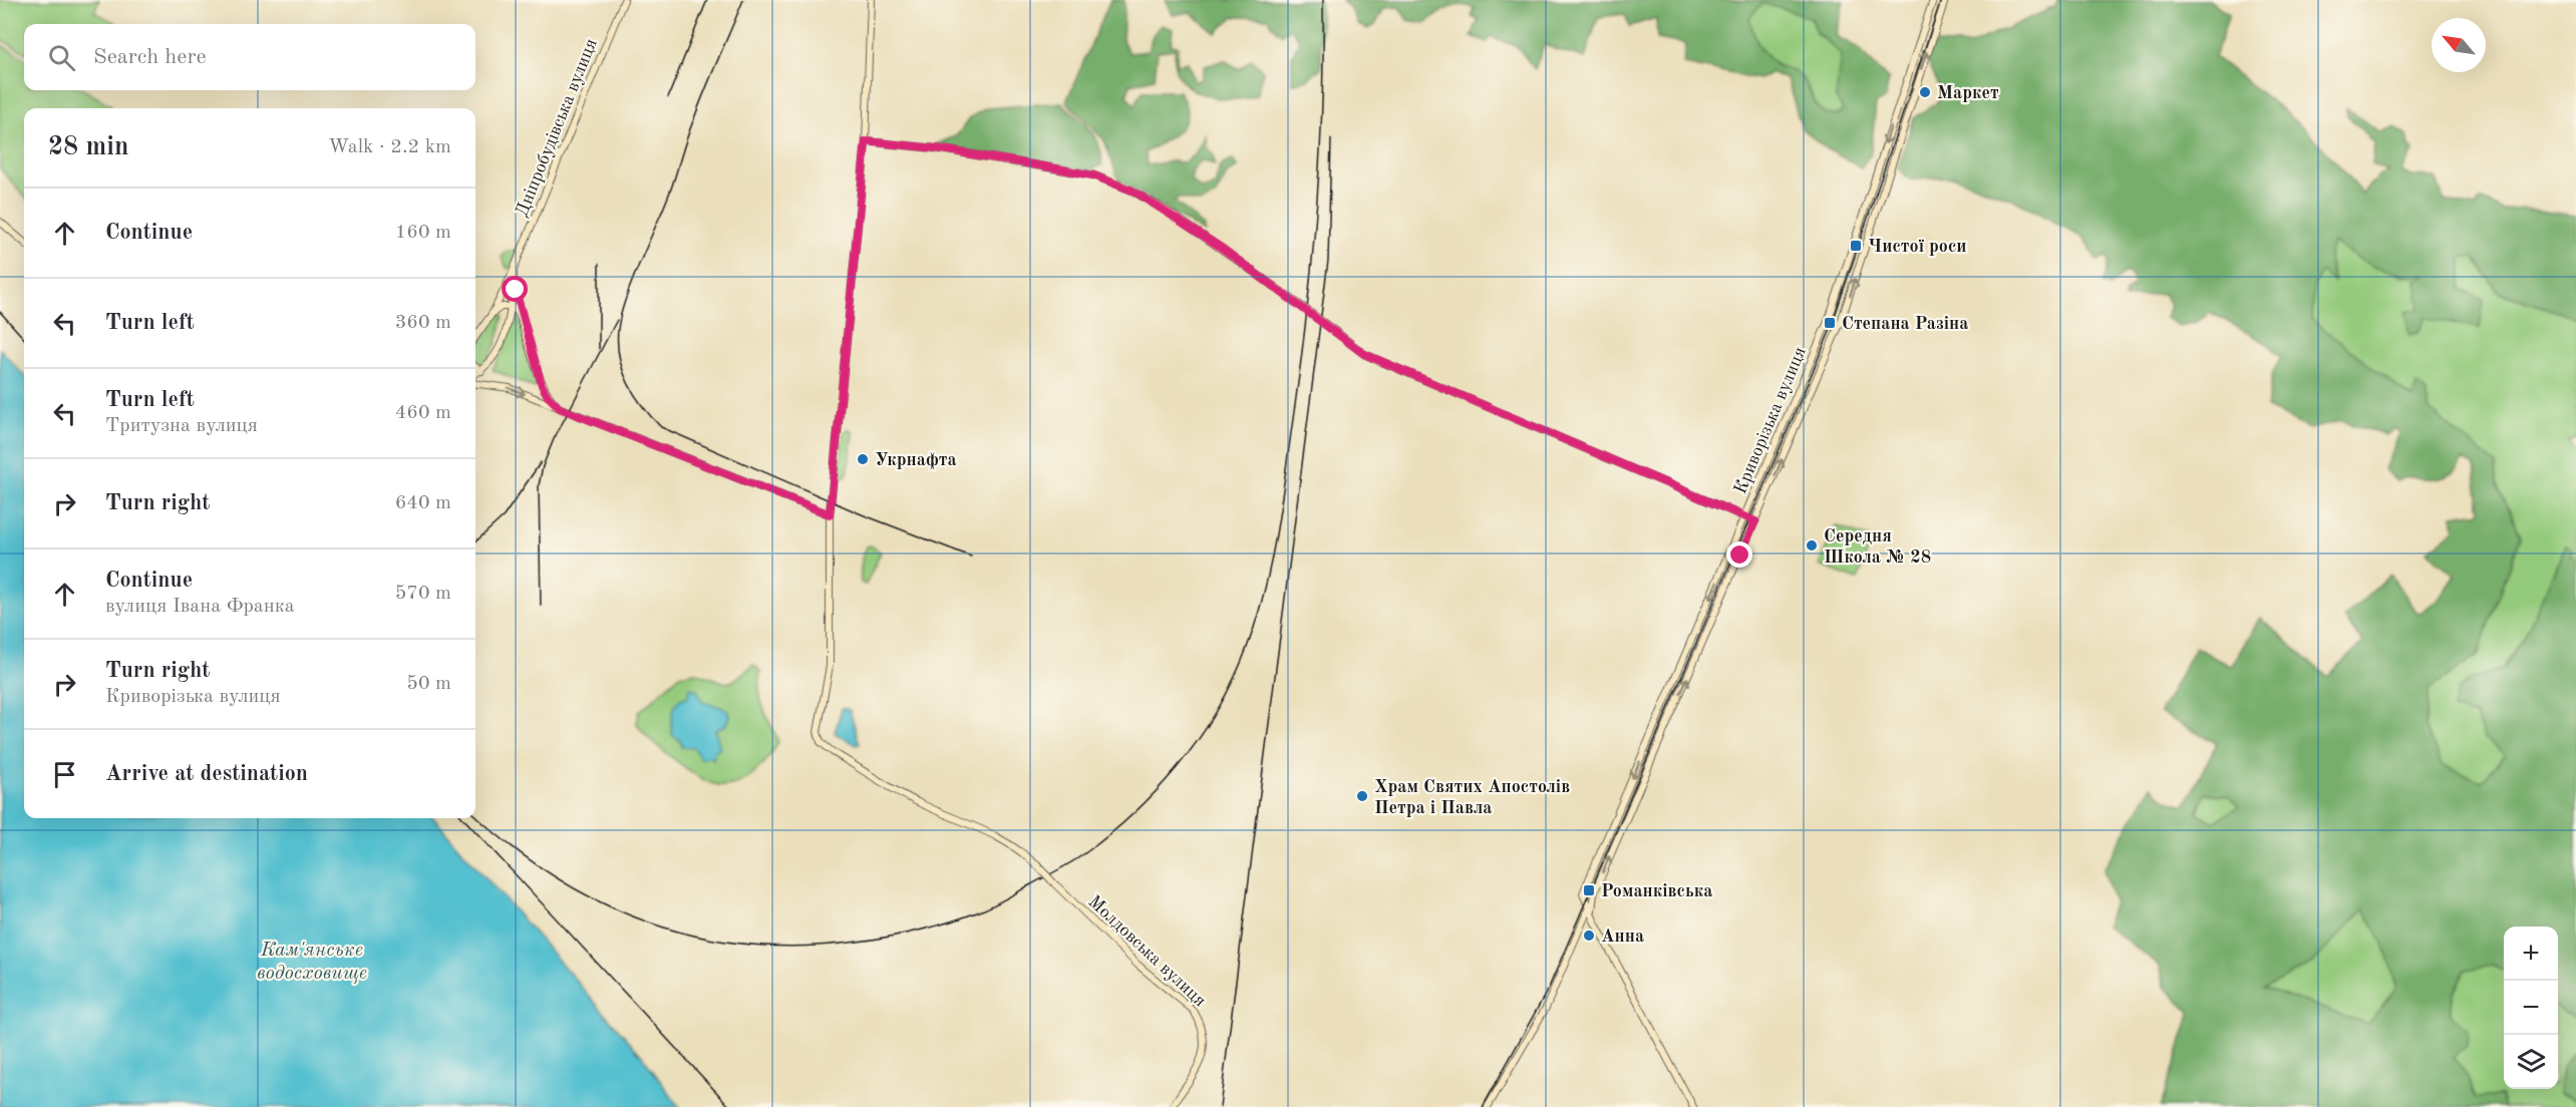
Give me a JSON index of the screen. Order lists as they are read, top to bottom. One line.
{"streets":{"main road":["Дніпробудівська вулиця","Криворізька вулиця","Молдовська вулиця"]},"water":["Кам'янське водосховище"],"places":{"other":["Маркет","Укрнафта","Середня Школа № 28","Храм Святих Апостолів Петра і Павла","Анна"],"transit":["Чистої роси","Степана Разіна","Романківська"]},"north":"top left","page":{"search":"Search here","heading":["28 min","Walk · 2.2 km"],"list":[["Continue","160 m"],["Turn left","360 m"],["Turn left","Тритузна вулиця","460 m"],["Turn right","640 m"],["Continue","вулиця Івана Франка","570 m"],["Turn right","Криворізька вулиця","50 m"],"Arrive at destination"],"map_buttons":["+","−"]}}
